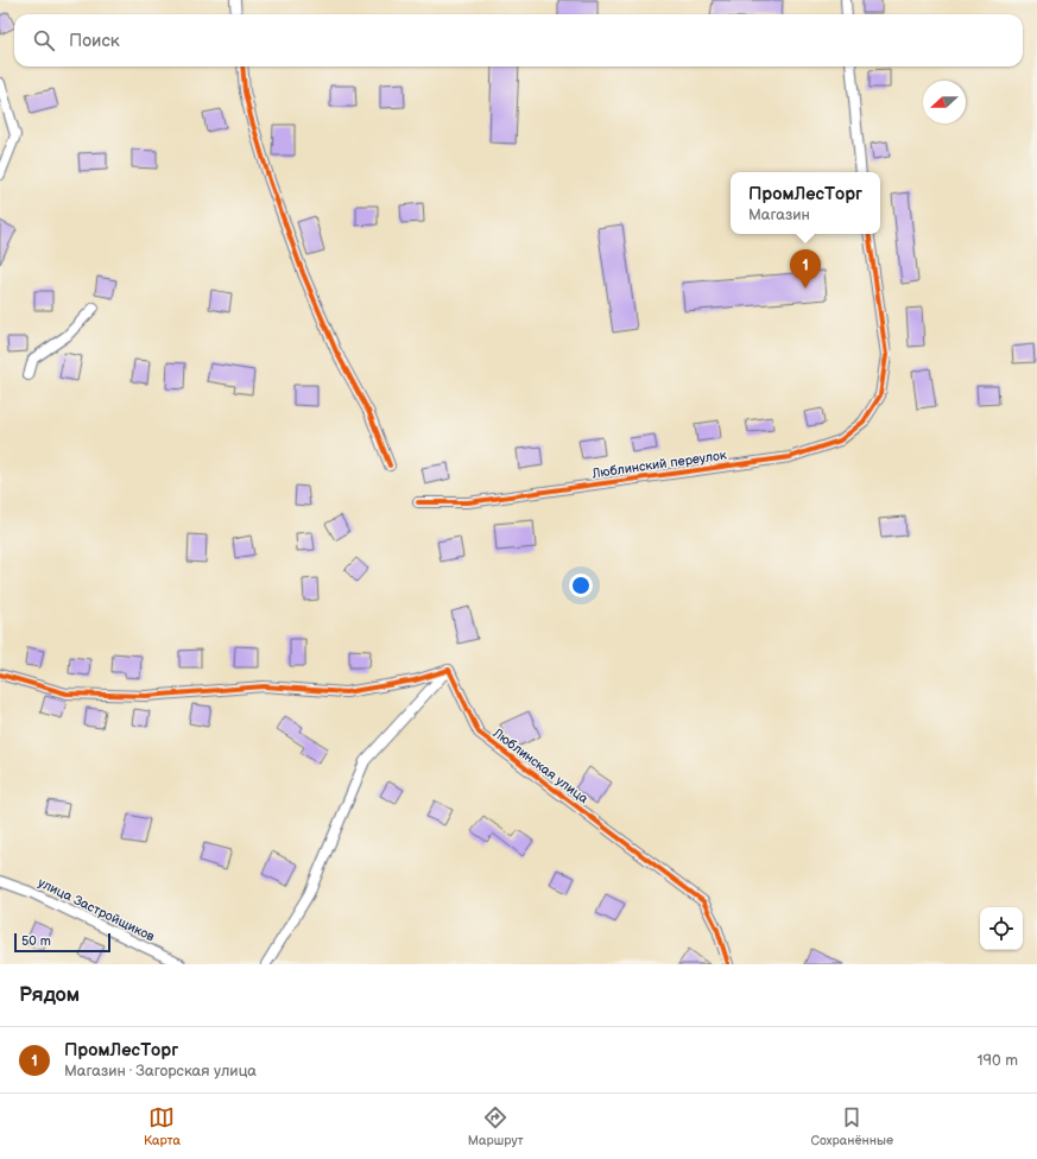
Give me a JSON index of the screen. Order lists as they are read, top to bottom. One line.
{"streets":{"street":["Люблинский переулок","Люблинская улица","улица Застройщиков"]},"scale_bar":"50 m","north":"left","page":{"search":"Поиск","popup":["ПромЛесТорг","Магазин"],"pins":"1","scale":"50 m","heading":"Рядом","list":[{"mark":"1","name":"ПромЛесТорг","note":"Магазин · Загорская улица","value":"190 m"}],"nav":["Карта","Маршрут","Сохранённые"]}}
